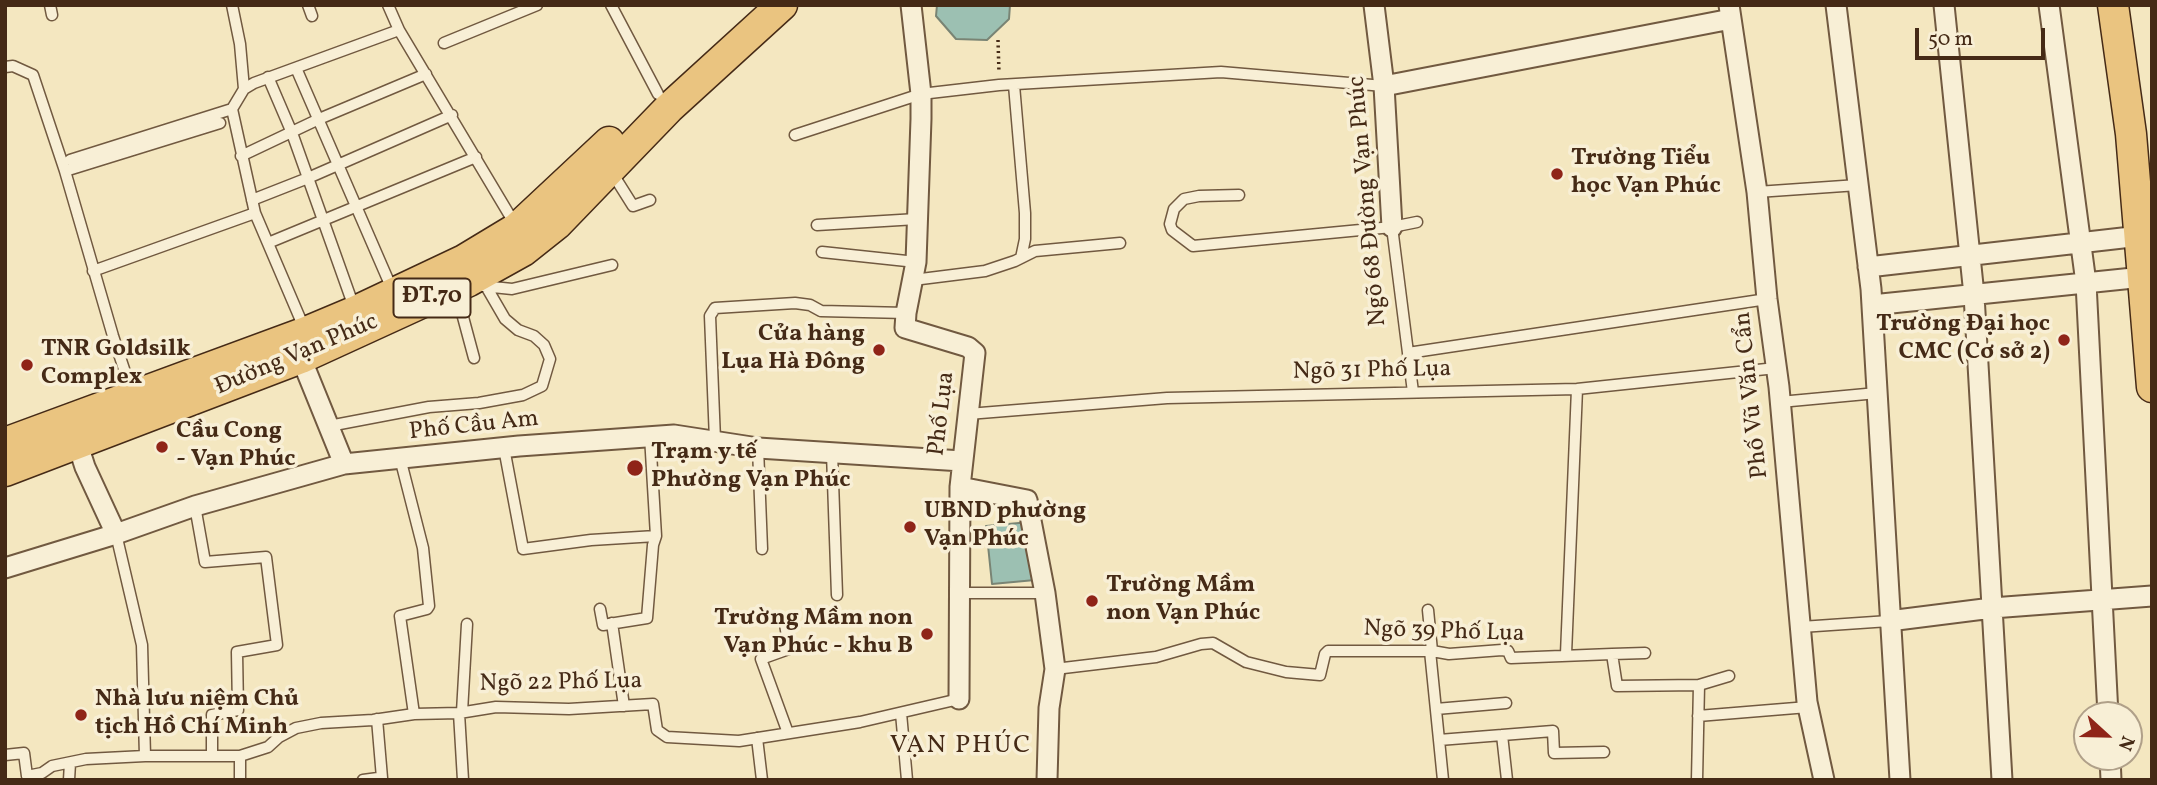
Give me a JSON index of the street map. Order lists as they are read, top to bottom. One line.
{"streets":{"main road":["ĐT.70","Đường Vạn Phúc"],"street":["Ngõ 68 Đường Vạn Phúc","Phố Vũ Văn Cẩn","Phố Lụa","Phố Cầu Am","Ngõ 22 Phố Lụa"],"lane":["Ngõ 31 Phố Lụa","Ngõ 39 Phố Lụa"]},"crossings":[["Ngõ 68 Đường Vạn Phúc","Ngõ 31 Phố Lụa"],["Ngõ 31 Phố Lụa","Phố Vũ Văn Cẩn"],["Ngõ 31 Phố Lụa","Phố Lụa"],["Phố Lụa","Phố Cầu Am"],["Phố Lụa","Ngõ 39 Phố Lụa"],["Phố Lụa","Ngõ 22 Phố Lụa"]],"districts":["VẠN PHÚC"],"places":["Trường Tiểu học Vạn Phúc","Trường Đại học CMC (Cơ sở 2)","Cửa hàng Lụa Hà Đông","TNR Goldsilk Complex","Cầu Cong - Vạn Phúc","Trạm y tế Phường Vạn Phúc","UBND phường Vạn Phúc","Trường Mầm non Vạn Phúc","Trường Mầm non Vạn Phúc - khu B","Nhà lưu niệm Chủ tịch Hồ Chí Minh"],"scale_bar":"50 m","north":"right"}
